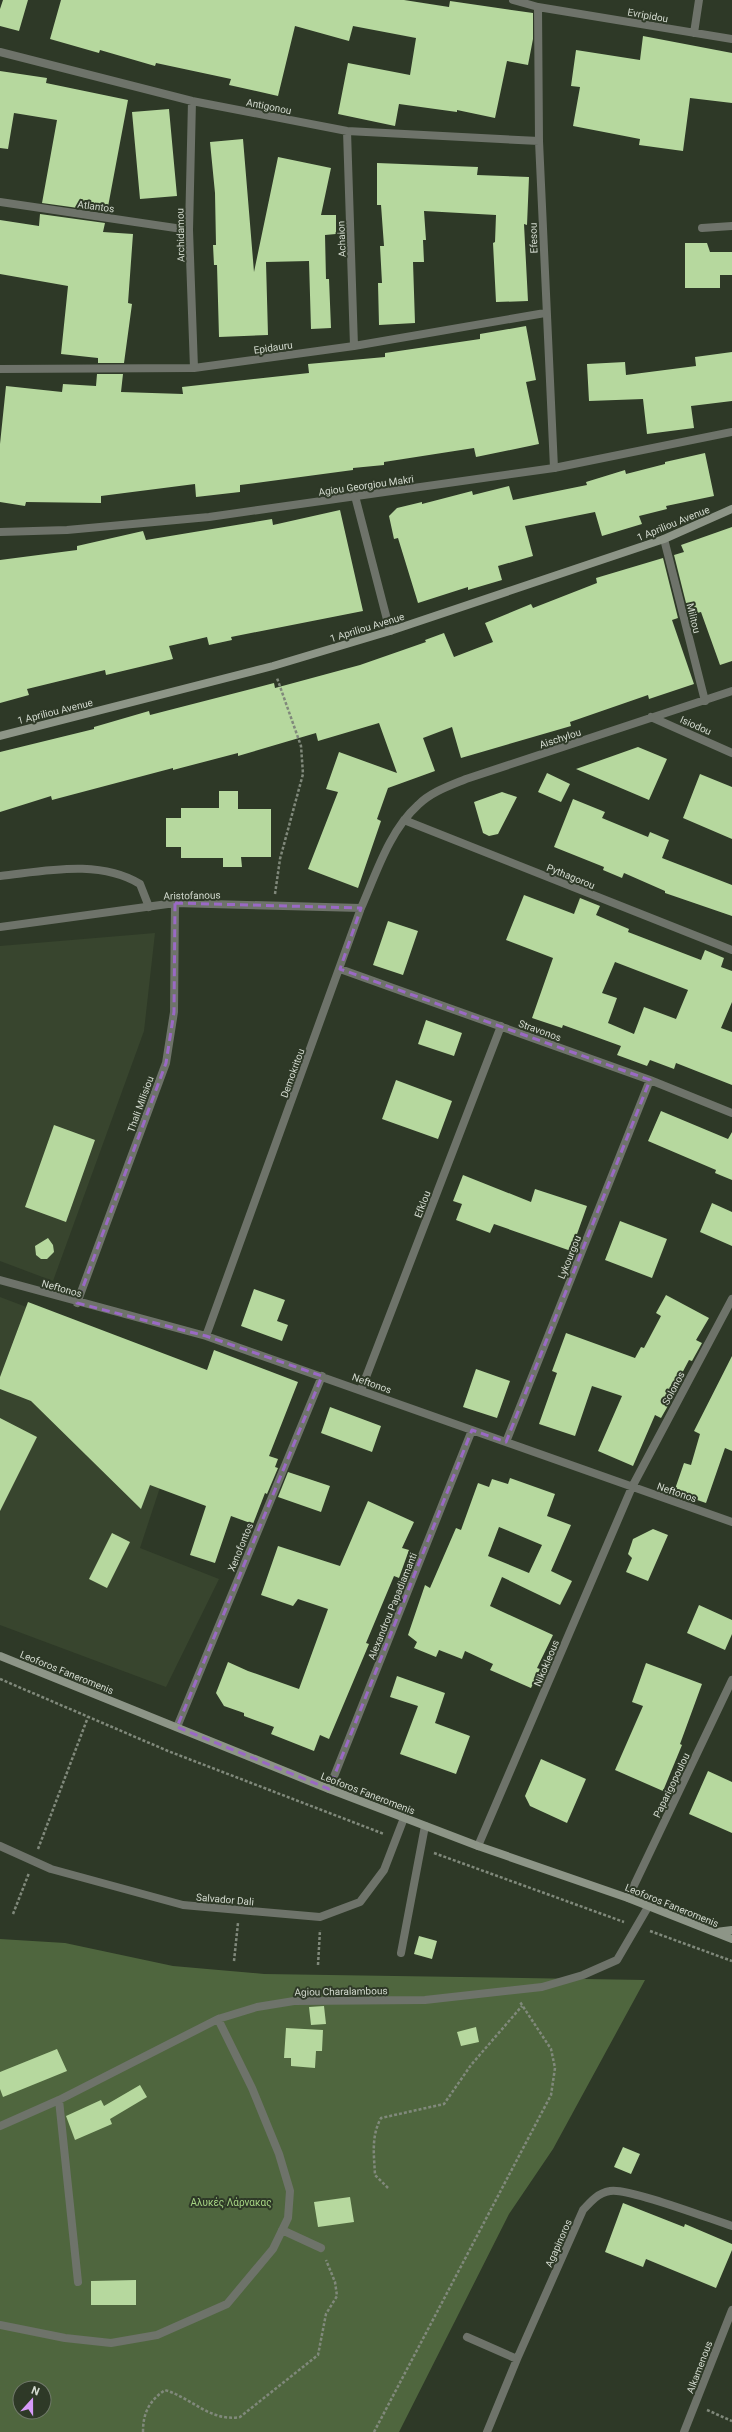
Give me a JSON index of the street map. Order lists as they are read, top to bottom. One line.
{"streets":{"main road":["1 Apriliou Avenue","Leoforos Faneromenis"],"street":["Evripidou","Antigonou","Atlantos","Archidamou","Efesou","Achaion","Epidauru","Agiou Georgiou Makri","Militou","Isiodou","Aischylou","Pythagorou","Aristofanous","Stravonos","Demokritou","Thali Milisiou","Efklou","Lykourgou","Neftonos","Solonos","Xenofontos","Alexandrou Papadiamanti","Nikokleous","Paparigopoulou","Salvador Dali","Agiou Charalambous","Agapinoros","Alkamenous"]},"crossings":[["Evripidou","Efesou"],["Antigonou","Archidamou"],["Antigonou","Efesou"],["Antigonou","Achaion"],["Atlantos","Archidamou"],["Archidamou","Epidauru"],["Efesou","Epidauru"],["Efesou","Agiou Georgiou Makri"],["Achaion","Epidauru"],["1 Apriliou Avenue","Militou"],["Militou","Aischylou"],["Isiodou","Aischylou"],["Aischylou","Pythagorou"],["Aischylou","Demokritou"],["Pythagorou","Demokritou"],["Aristofanous","Demokritou"],["Aristofanous","Thali Milisiou"],["Stravonos","Demokritou"],["Stravonos","Efklou"],["Stravonos","Lykourgou"],["Demokritou","Neftonos"],["Thali Milisiou","Neftonos"],["Efklou","Neftonos"],["Lykourgou","Neftonos"],["Neftonos","Solonos"],["Neftonos","Xenofontos"],["Neftonos","Alexandrou Papadiamanti"],["Neftonos","Nikokleous"],["Solonos","Nikokleous"],["Xenofontos","Leoforos Faneromenis"],["Alexandrou Papadiamanti","Leoforos Faneromenis"],["Nikokleous","Leoforos Faneromenis"],["Leoforos Faneromenis","Paparigopoulou"],["Leoforos Faneromenis","Salvador Dali"],["Leoforos Faneromenis","Agiou Charalambous"]],"parks":["Αλυκές Λάρνακας"],"north":"top"}
